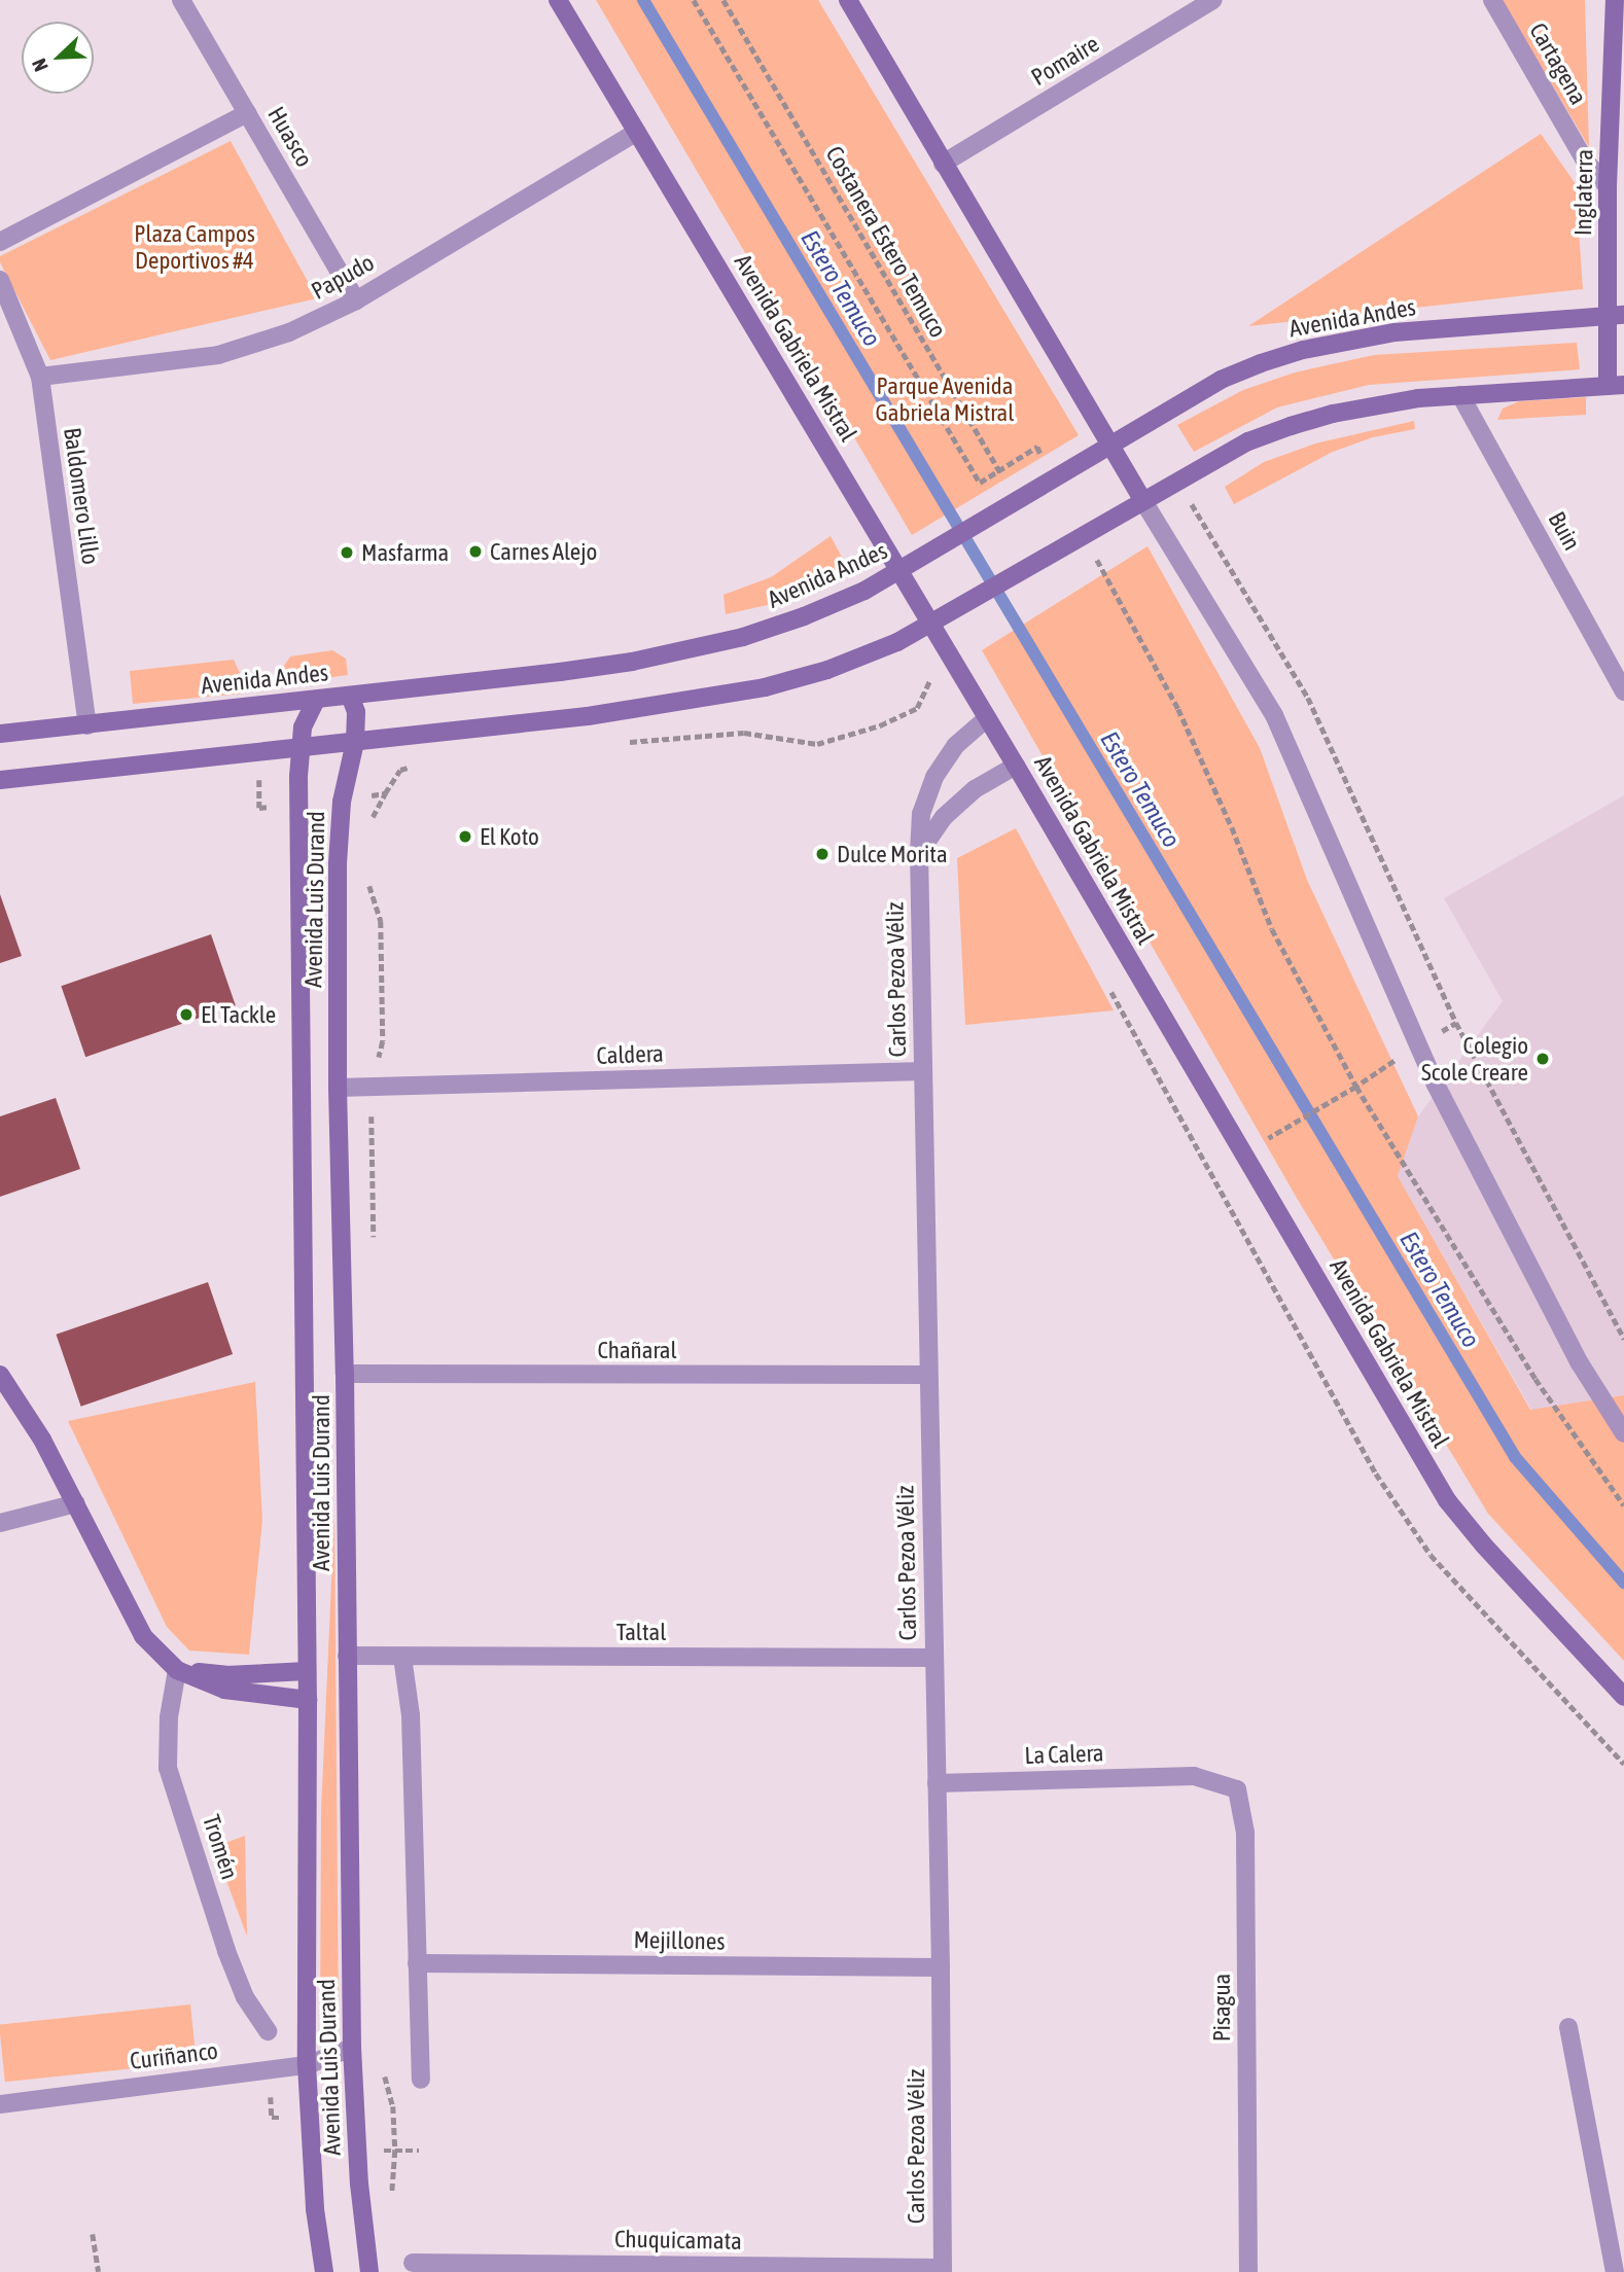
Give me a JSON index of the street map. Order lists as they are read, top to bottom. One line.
{"streets":{"street":["Pomaire","Cartagena","Huasco","Inglaterra","Papudo","Avenida Andes","Avenida Gabriela Mistral","Baldomero Lillo","Buin","Avenida Luis Durand","Carlos Pezoa Véliz","Caldera","Chañaral","Taltal","La Calera","Tromén","Mejillones","Pisagua","Curiñanco","Chuquicamata"],"path":["Costanera Estero Temuco"]},"crossings":[["Cartagena","Inglaterra"],["Huasco","Papudo"],["Inglaterra","Avenida Andes"],["Costanera Estero Temuco","Avenida Andes"],["Papudo","Avenida Gabriela Mistral"],["Papudo","Baldomero Lillo"],["Avenida Andes","Avenida Gabriela Mistral"],["Avenida Andes","Baldomero Lillo"],["Avenida Andes","Avenida Luis Durand"],["Avenida Gabriela Mistral","Carlos Pezoa Véliz"],["Avenida Luis Durand","Caldera"],["Avenida Luis Durand","Chañaral"],["Avenida Luis Durand","Taltal"],["Avenida Luis Durand","Curiñanco"],["Carlos Pezoa Véliz","Caldera"],["Carlos Pezoa Véliz","Chañaral"],["Carlos Pezoa Véliz","Taltal"],["Carlos Pezoa Véliz","La Calera"],["Carlos Pezoa Véliz","Mejillones"],["Carlos Pezoa Véliz","Chuquicamata"],["La Calera","Pisagua"]],"water":["Estero Temuco"],"parks":["Plaza Campos Deportivos #4","Parque Avenida Gabriela Mistral"],"places":["Carnes Alejo","Masfarma","El Koto","Dulce Morita","El Tackle","Colegio Scole Creare"],"north":"bottom left"}
